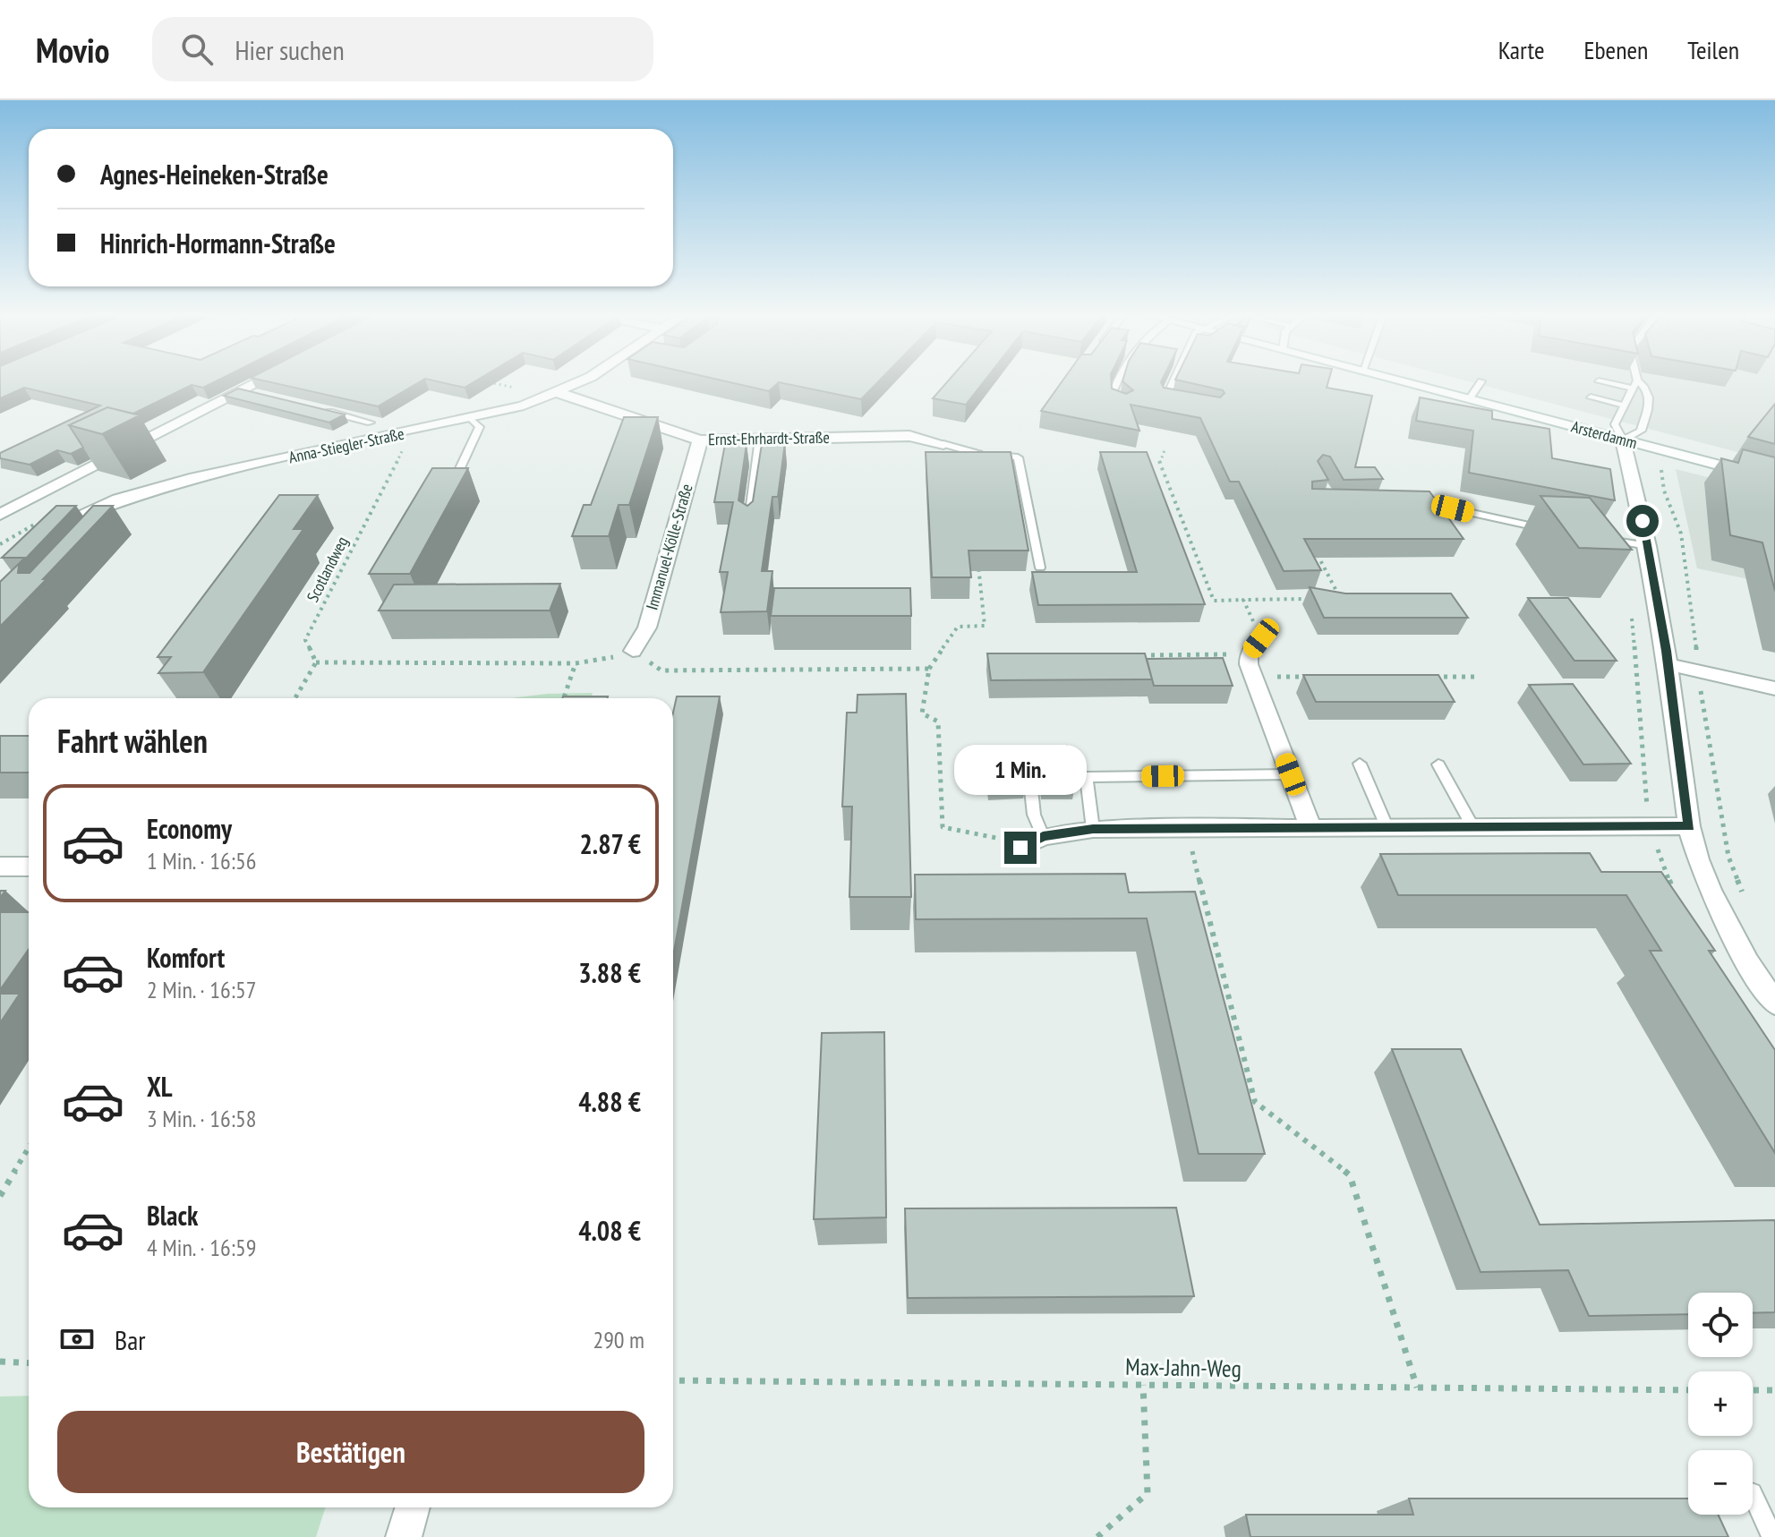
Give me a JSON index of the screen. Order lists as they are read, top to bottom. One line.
{"streets":{"street":["Arsterdamm","Ernst-Ehrhardt-Straße","Anna-Stiegler-Straße","Immanuel-Kölle-Straße"],"path":["Scotlandweg","Max-Jahn-Weg"]},"crossings":[["Ernst-Ehrhardt-Straße","Anna-Stiegler-Straße"],["Ernst-Ehrhardt-Straße","Immanuel-Kölle-Straße"]],"page":{"header":"Movio","search":"Hier suchen","nav":["Karte","Ebenen","Teilen"],"banner":["Agnes-Heineken-Straße","Hinrich-Hormann-Straße"],"heading":"Fahrt wählen","bubble":"1 Min.","list":[{"name":"Economy","note":"1 Min. · 16:56","value":"2.87 €"},{"name":"Komfort","note":"2 Min. · 16:57","value":"3.88 €"},{"name":"XL","note":"3 Min. · 16:58","value":"4.88 €"},{"name":"Black","note":"4 Min. · 16:59","value":"4.08 €"}],"map_buttons":["+","−"],"pay":["Bar","290 m"],"buttons":"Bestätigen"}}
